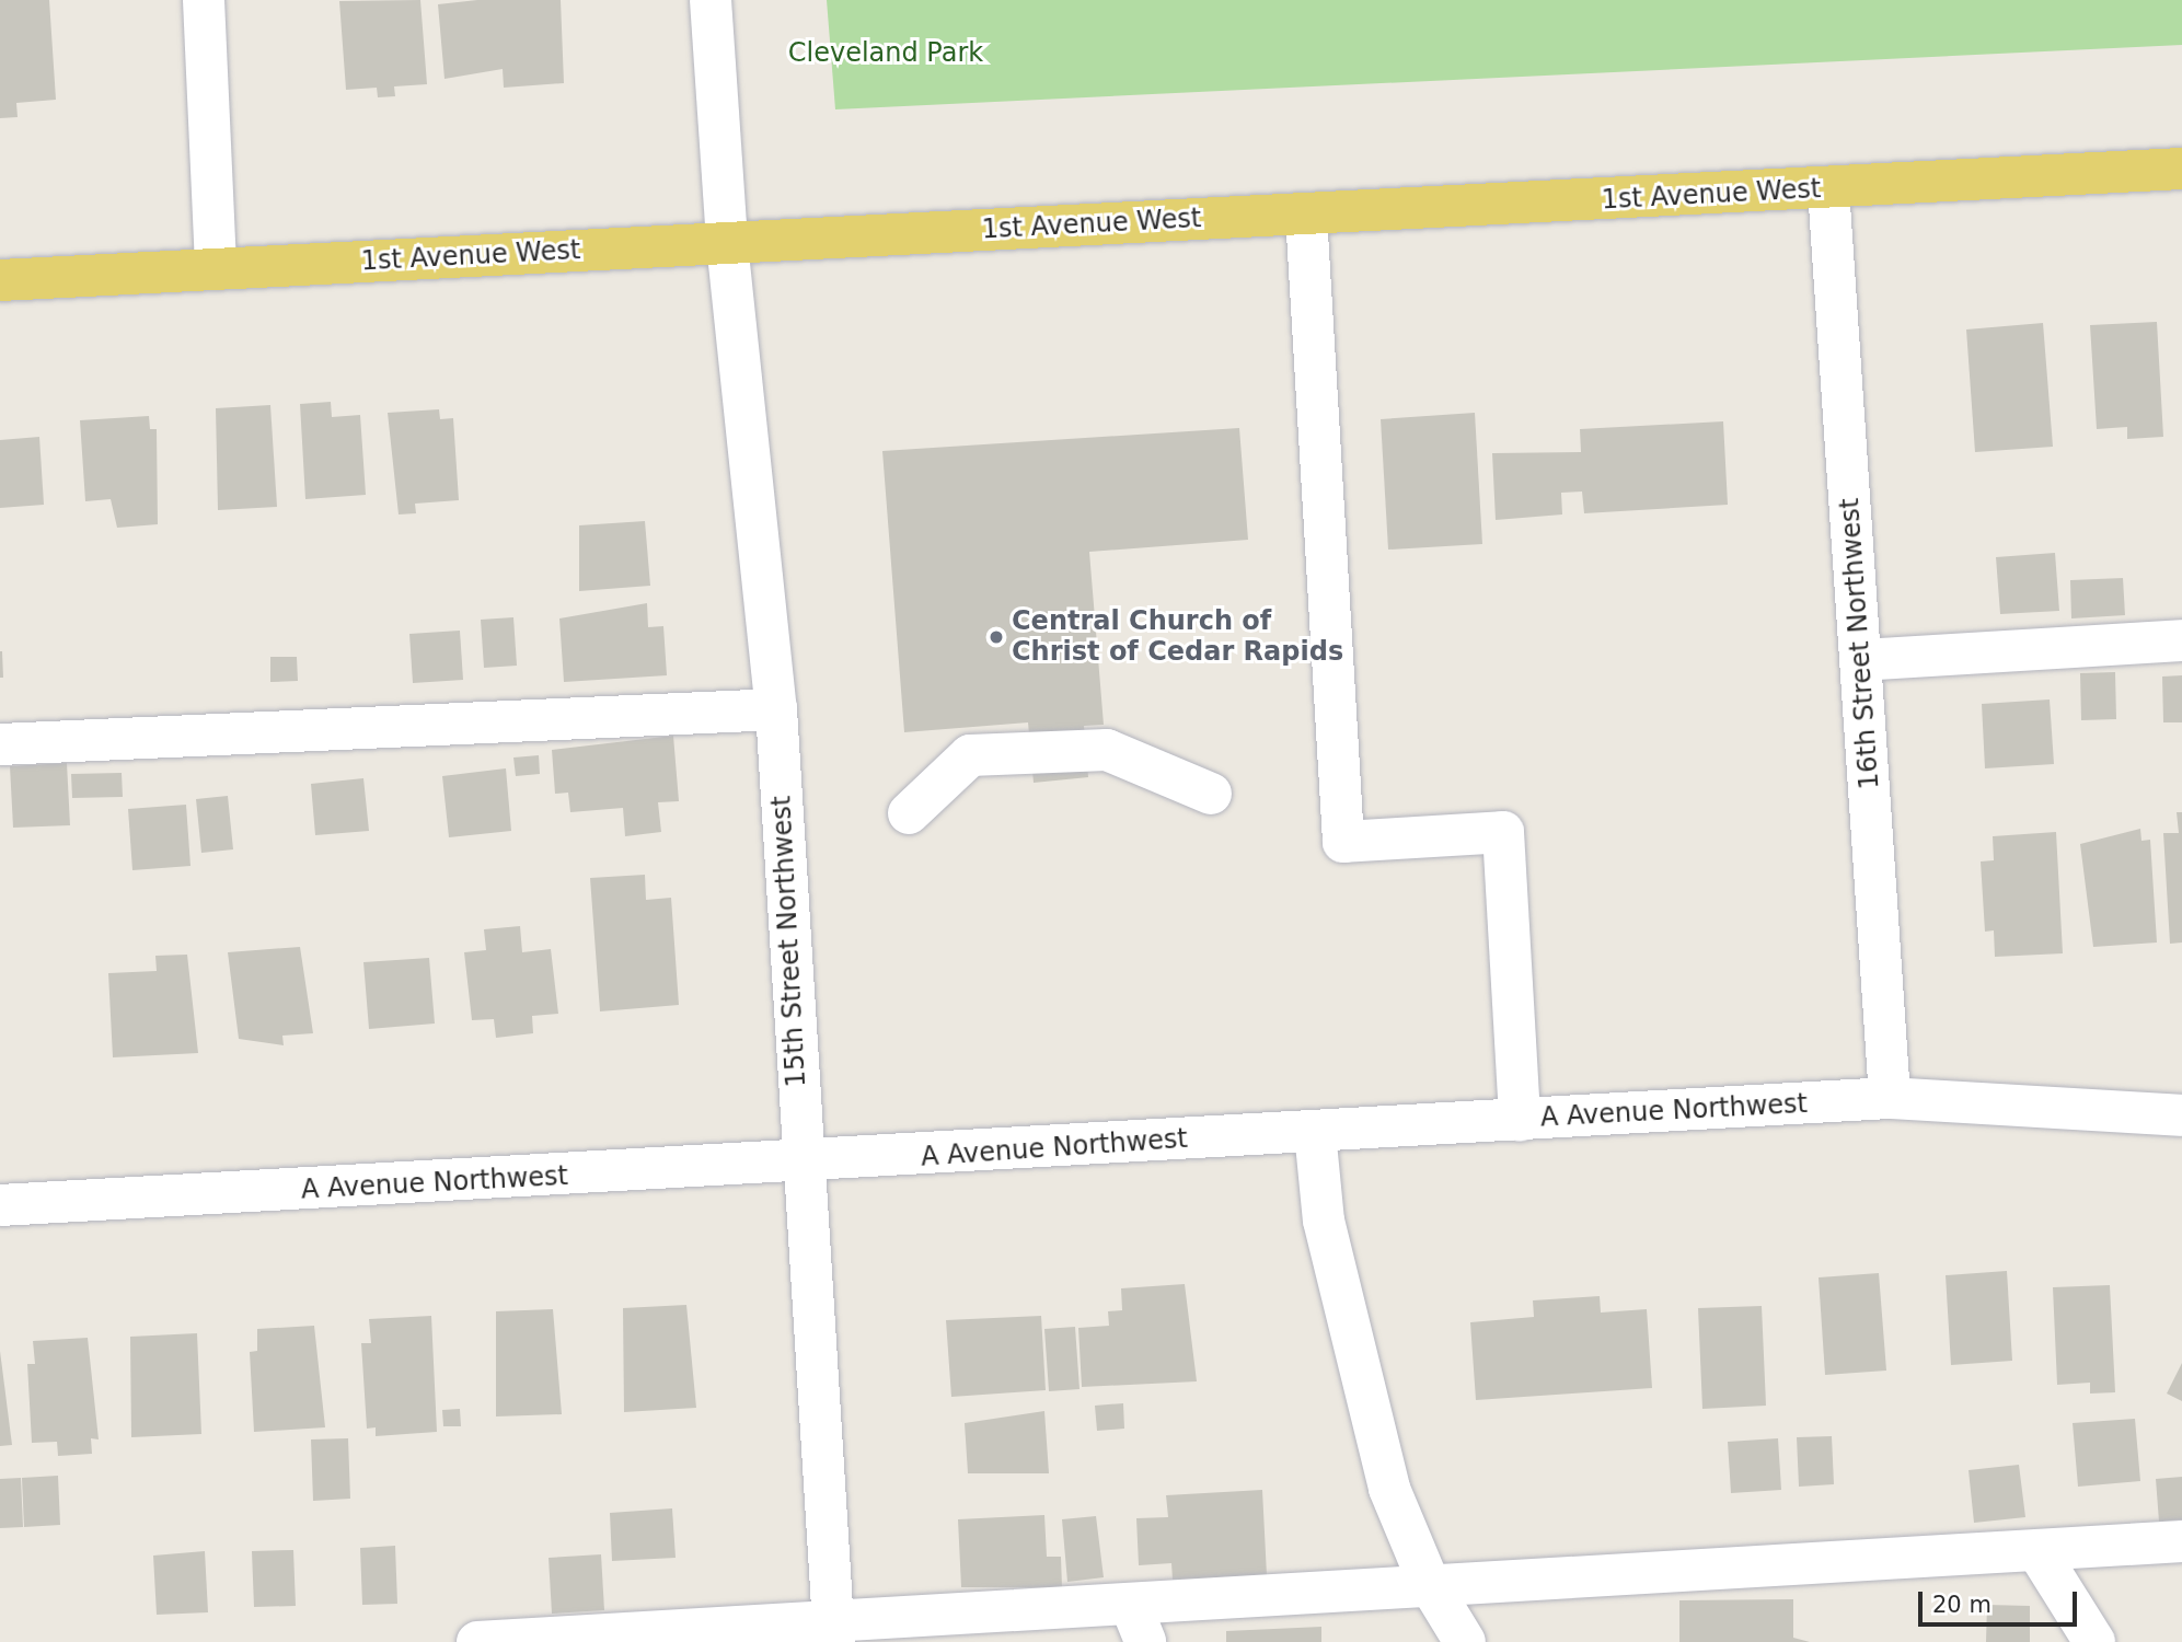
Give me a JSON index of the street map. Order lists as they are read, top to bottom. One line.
{"streets":{"main road":["1st Avenue West"],"street":["16th Street Northwest","15th Street Northwest","A Avenue Northwest"]},"crossings":[["1st Avenue West","16th Street Northwest"],["1st Avenue West","15th Street Northwest"],["16th Street Northwest","A Avenue Northwest"],["15th Street Northwest","A Avenue Northwest"]],"parks":["Cleveland Park"],"places":["Central Church of Christ of Cedar Rapids"],"scale_bar":"20 m"}
